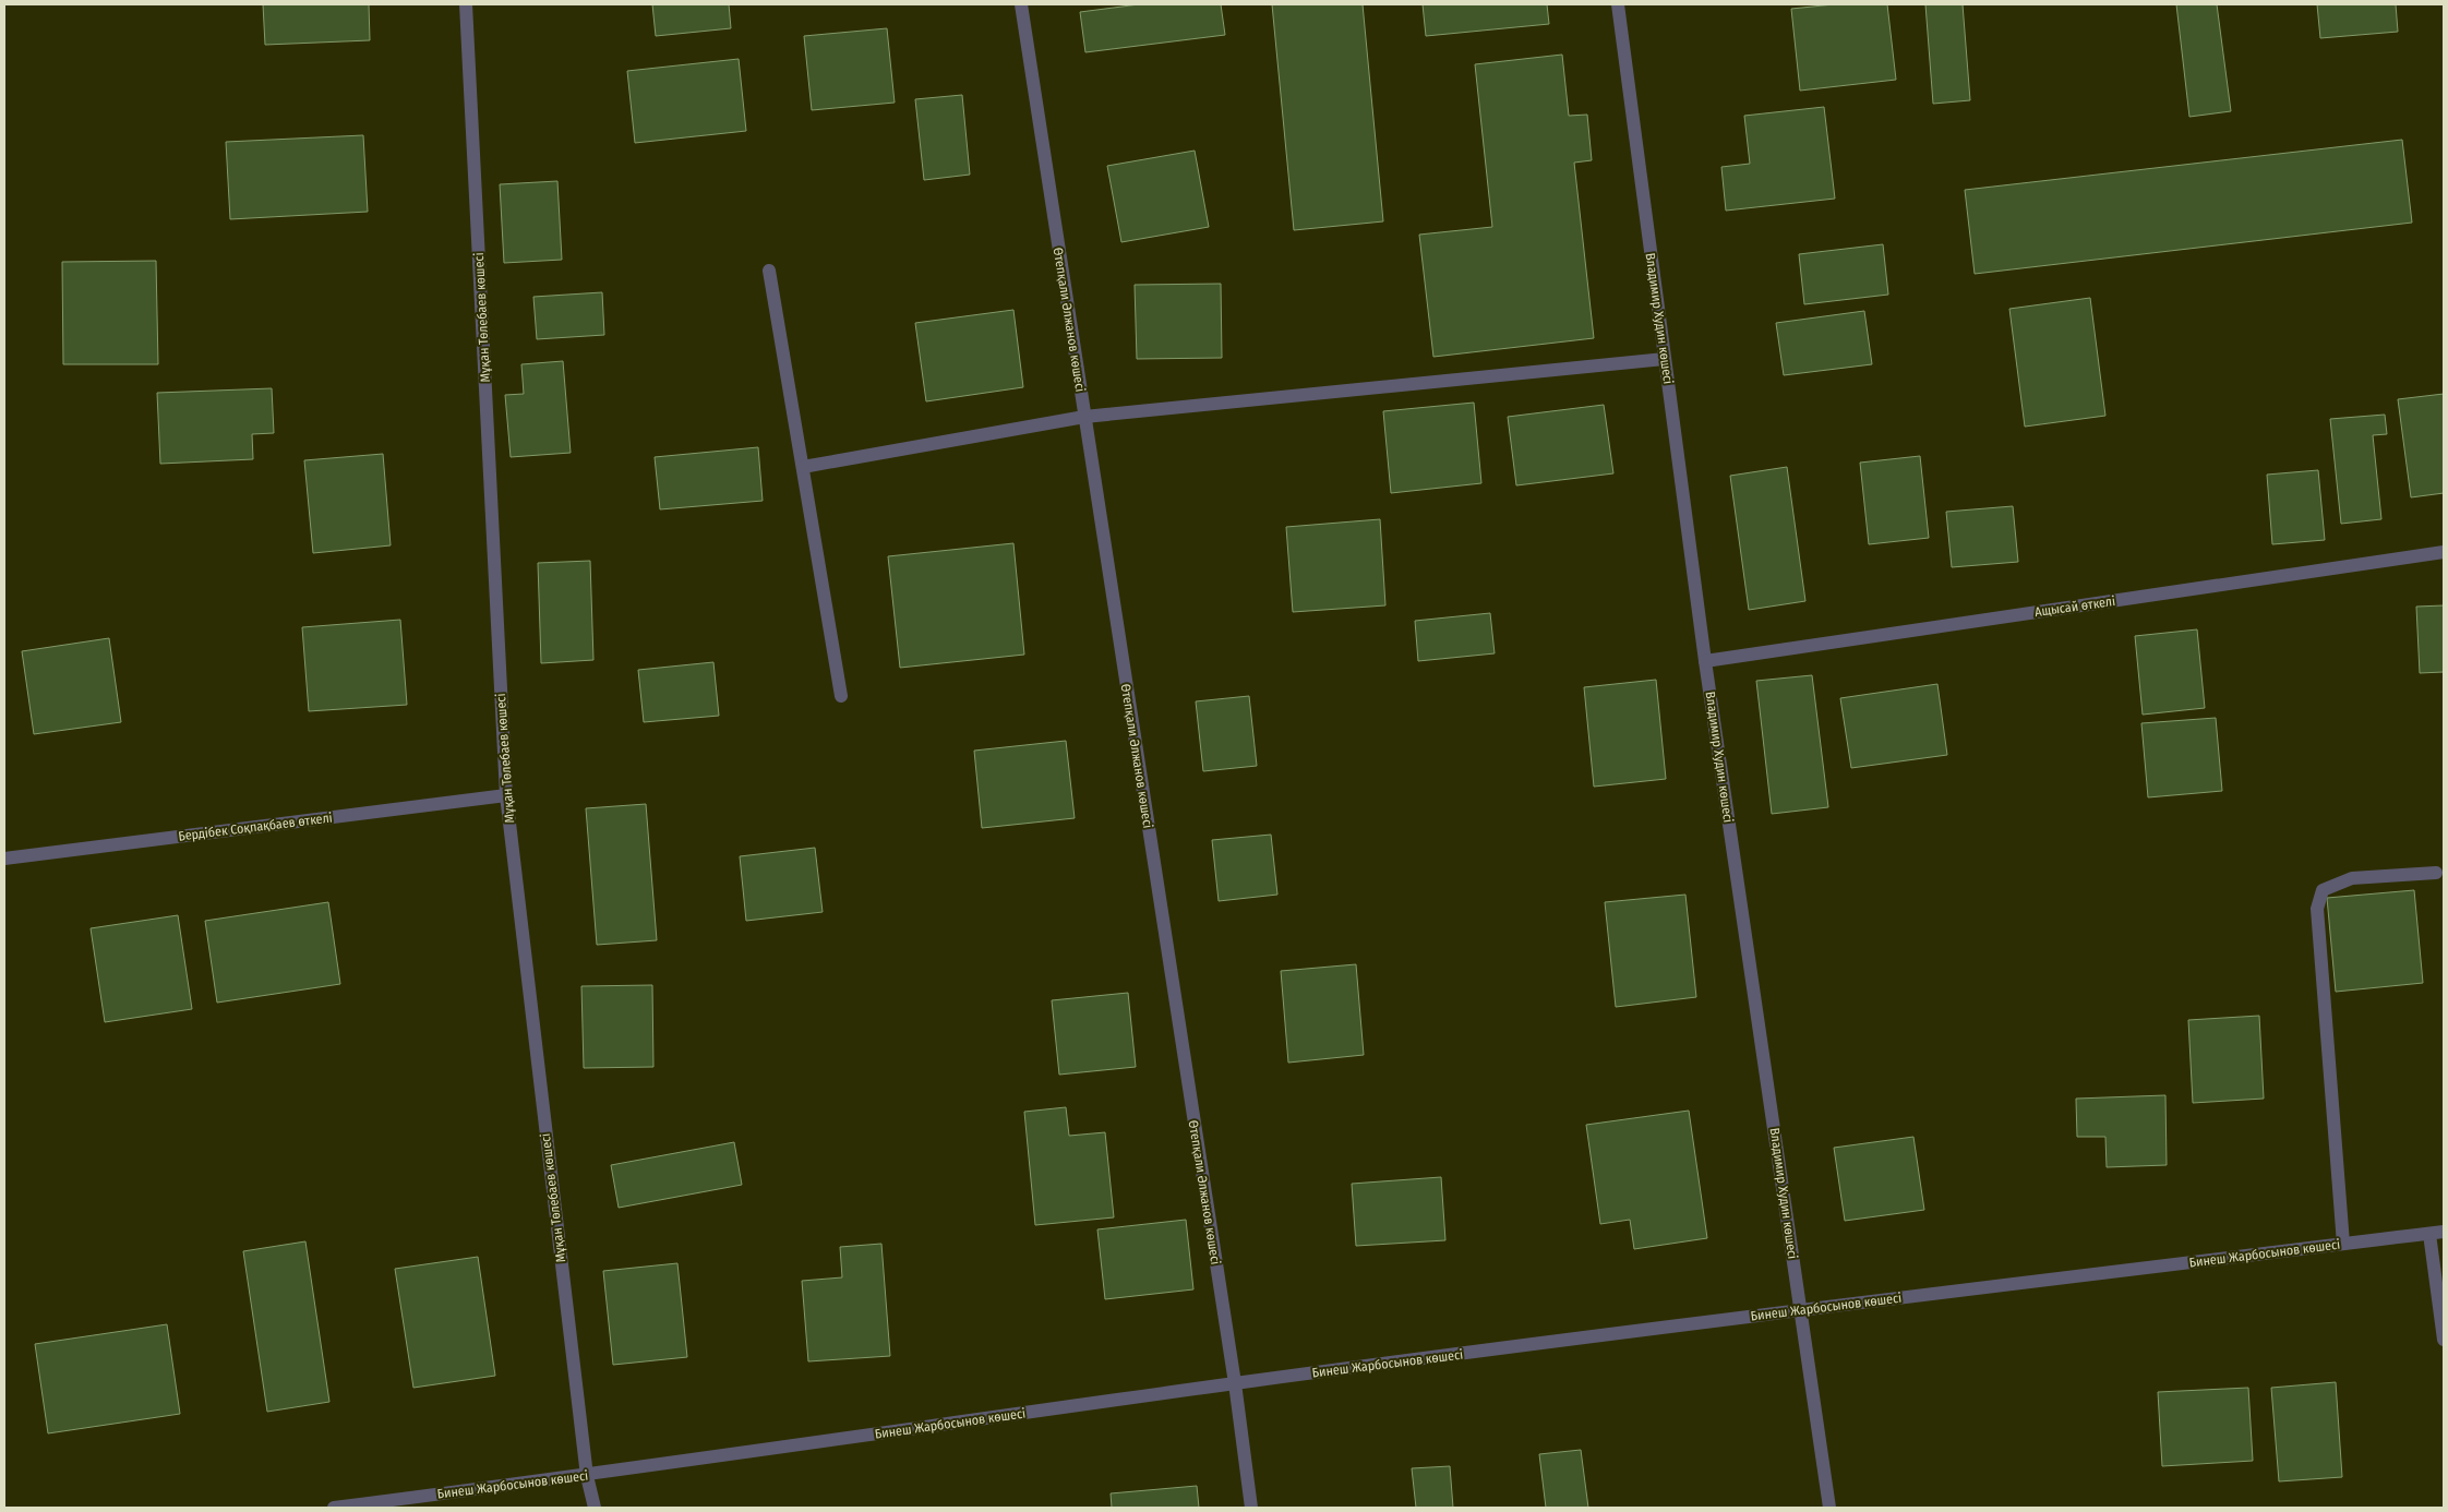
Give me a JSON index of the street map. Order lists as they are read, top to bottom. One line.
{"streets":{"street":["Мұқан Төлебаев көшесі","Владимир Худин көшесі","Өтепқали Әлжанов көшесі","Ащысай өткелі","Бердібек Соқпақбаев өткелі","Бинеш Жарбосынов көшесі"]},"crossings":[["Мұқан Төлебаев көшесі","Бердібек Соқпақбаев өткелі"],["Мұқан Төлебаев көшесі","Бинеш Жарбосынов көшесі"],["Владимир Худин көшесі","Ащысай өткелі"],["Владимир Худин көшесі","Бинеш Жарбосынов көшесі"],["Өтепқали Әлжанов көшесі","Бинеш Жарбосынов көшесі"]]}
